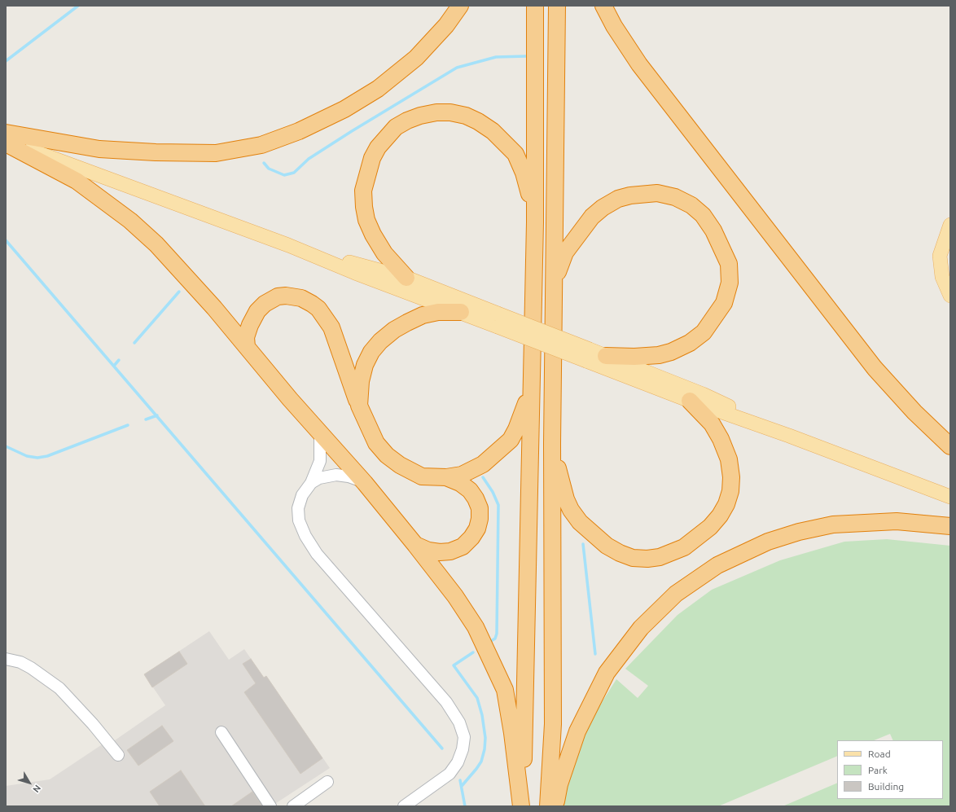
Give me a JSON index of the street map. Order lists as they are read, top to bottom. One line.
{"legend":["Road","Park","Building"],"north":"bottom right"}
